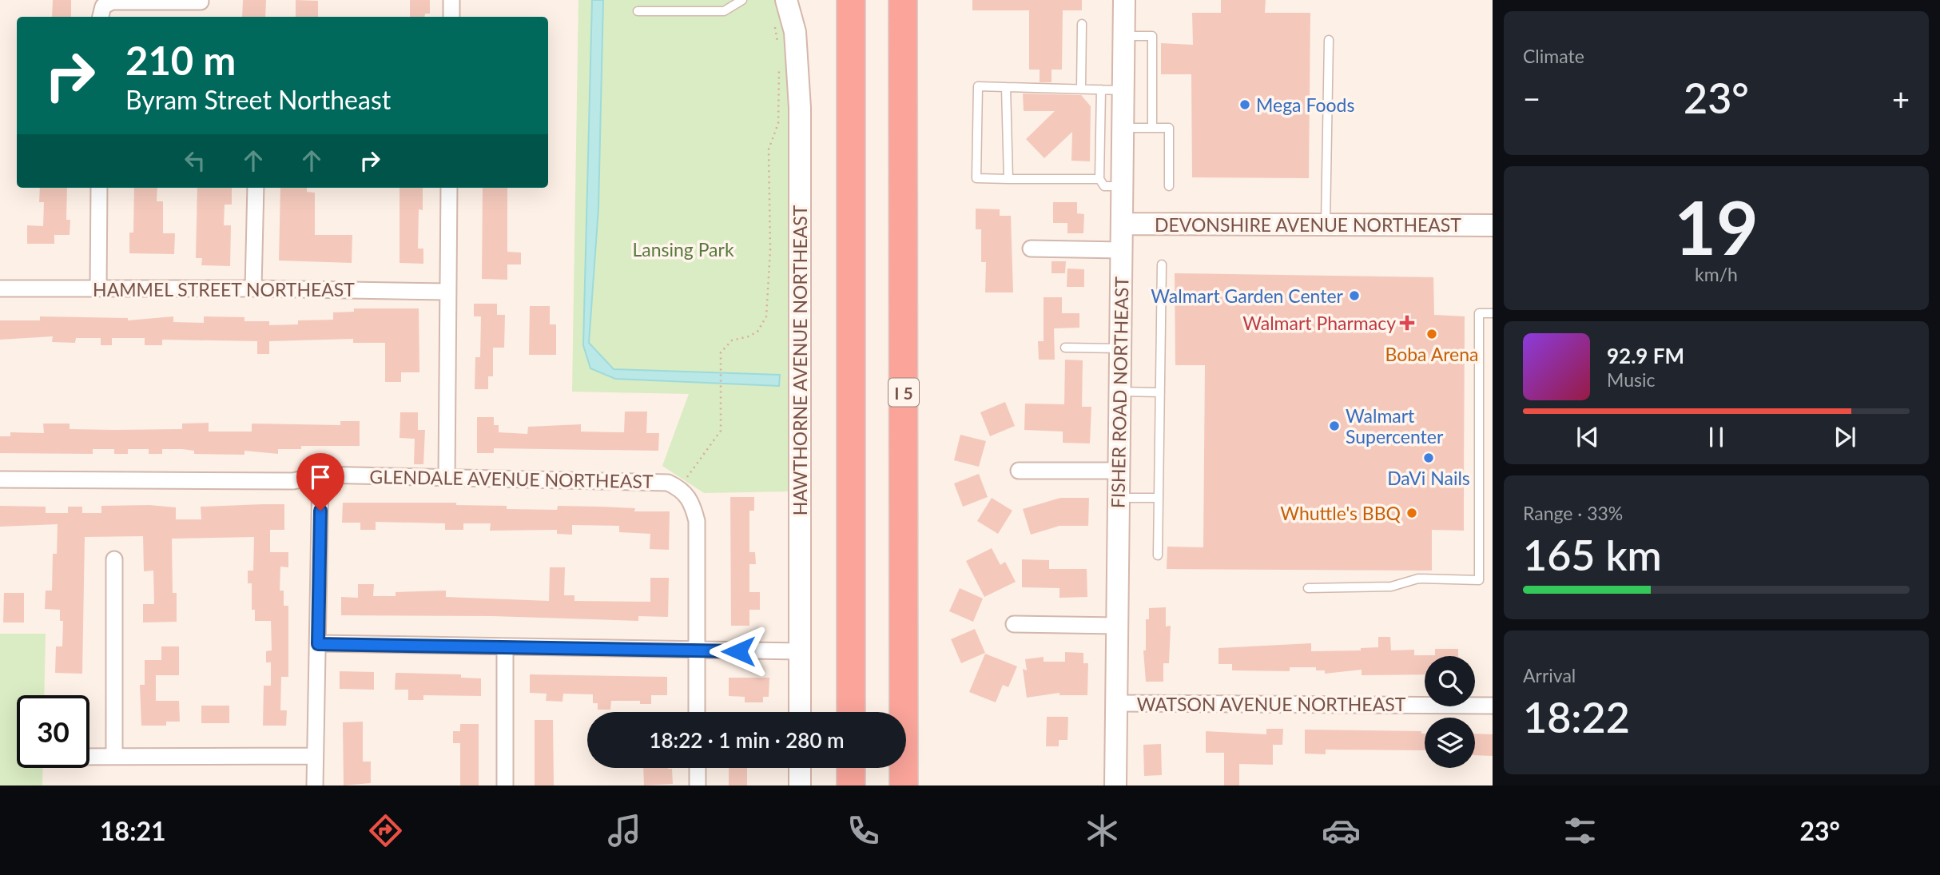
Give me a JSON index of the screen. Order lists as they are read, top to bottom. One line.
{"streets":{"highway":["I 5"],"street":["DEVONSHIRE AVENUE NORTHEAST","HAMMEL STREET NORTHEAST","HAWTHORNE AVENUE NORTHEAST","FISHER ROAD NORTHEAST","GLENDALE AVENUE NORTHEAST","WATSON AVENUE NORTHEAST"]},"crossings":[["DEVONSHIRE AVENUE NORTHEAST","FISHER ROAD NORTHEAST"],["FISHER ROAD NORTHEAST","WATSON AVENUE NORTHEAST"]],"parks":["Lansing Park"],"places":{"other":["Mega Foods","Walmart Garden Center","Boba Arena","Walmart Supercenter","DaVi Nails","Whuttle's BBQ"],"health":["Walmart Pharmacy"]},"page":{"tile":["Climate",["19","km/h"],["Range · 33%","165 km"],["Arrival","18:22"]],"turn":["210 m","Byram Street Northeast"],"heat":["−","23°","+"],"song":["92.9 FM","Music"],"limit":"30","trip":"18:22 · 1 min · 280 m","tabs":["18:21","23°"]}}
